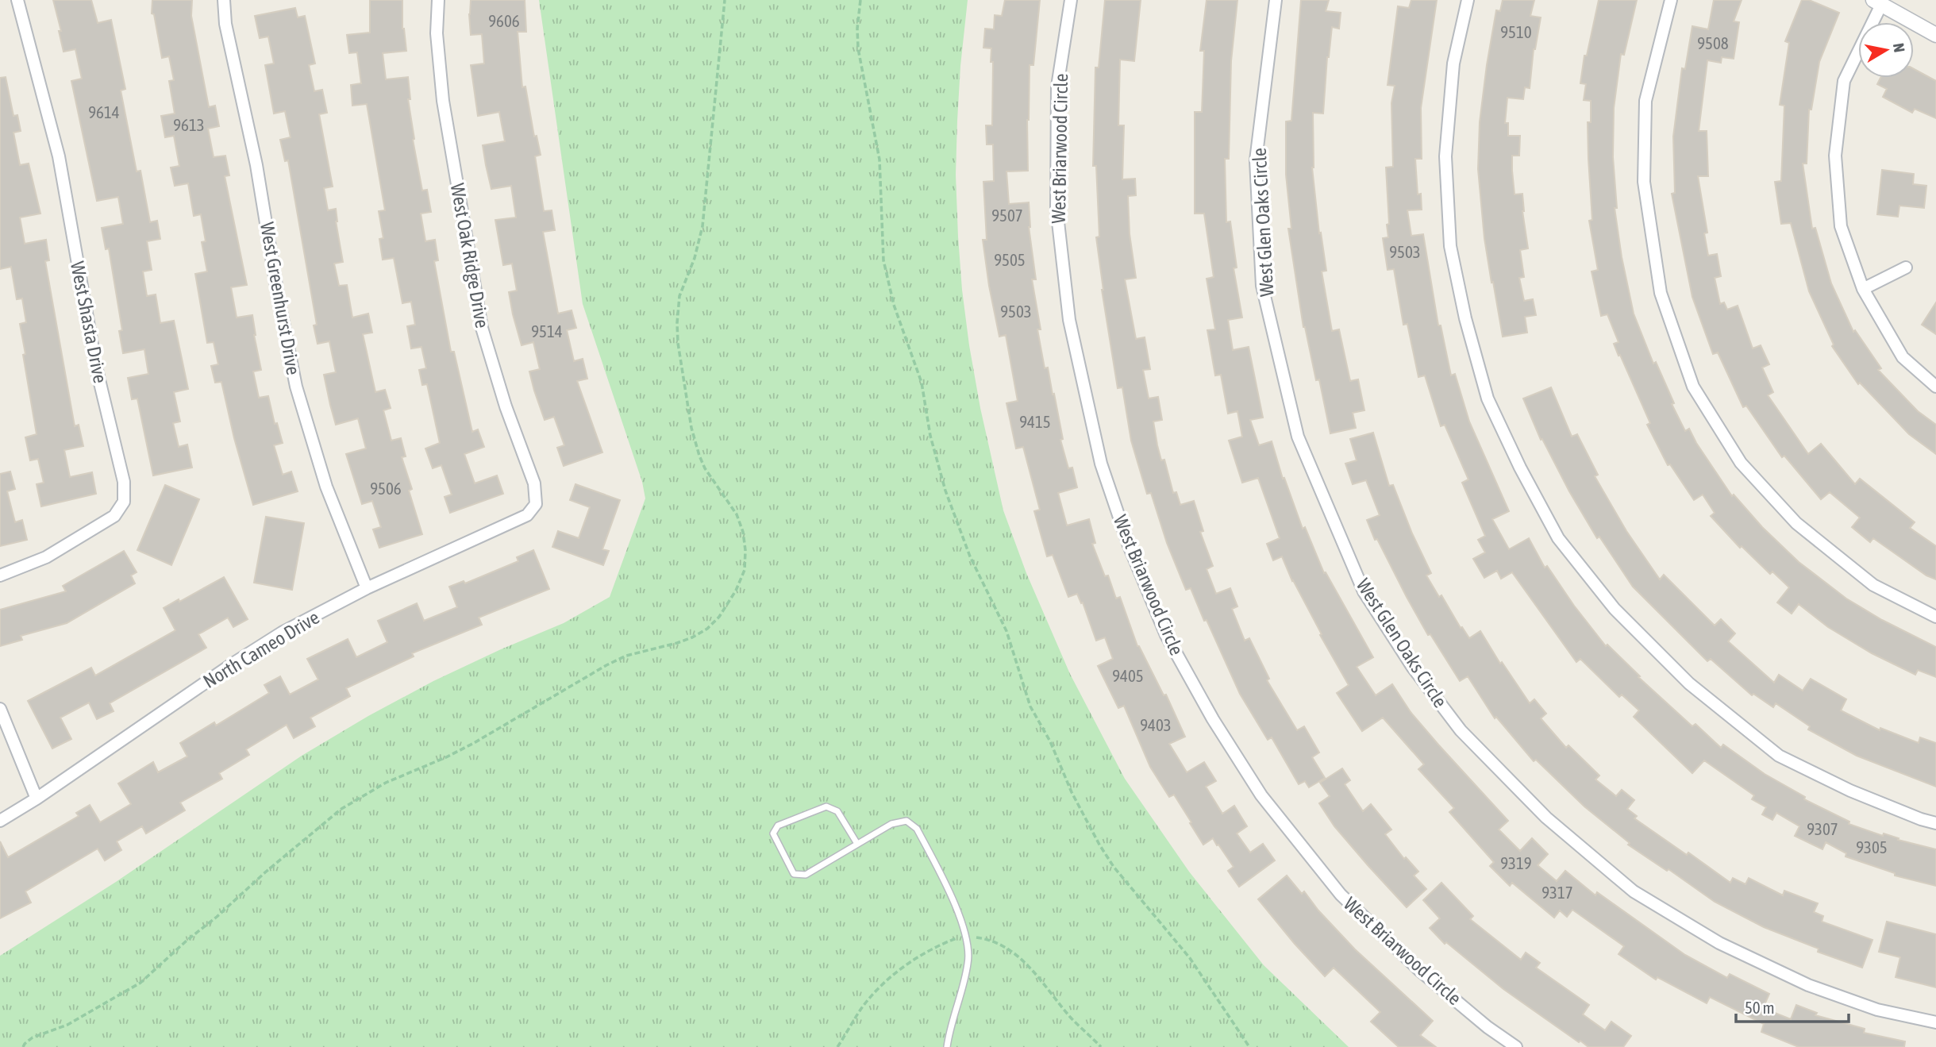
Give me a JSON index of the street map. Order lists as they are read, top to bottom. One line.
{"streets":{"street":["West Briarwood Circle","West Glen Oaks Circle","West Oak Ridge Drive","West Greenhurst Drive","West Shasta Drive","North Cameo Drive"]},"crossings":[["West Oak Ridge Drive","North Cameo Drive"],["West Greenhurst Drive","North Cameo Drive"]],"house_numbers":["9606","9510","9508","9614","9613","9507","9503","9505","9503","9514","9415","9506","9405","9403","9307","9305","9319","9317"],"scale_bar":"50 m","north":"right"}
